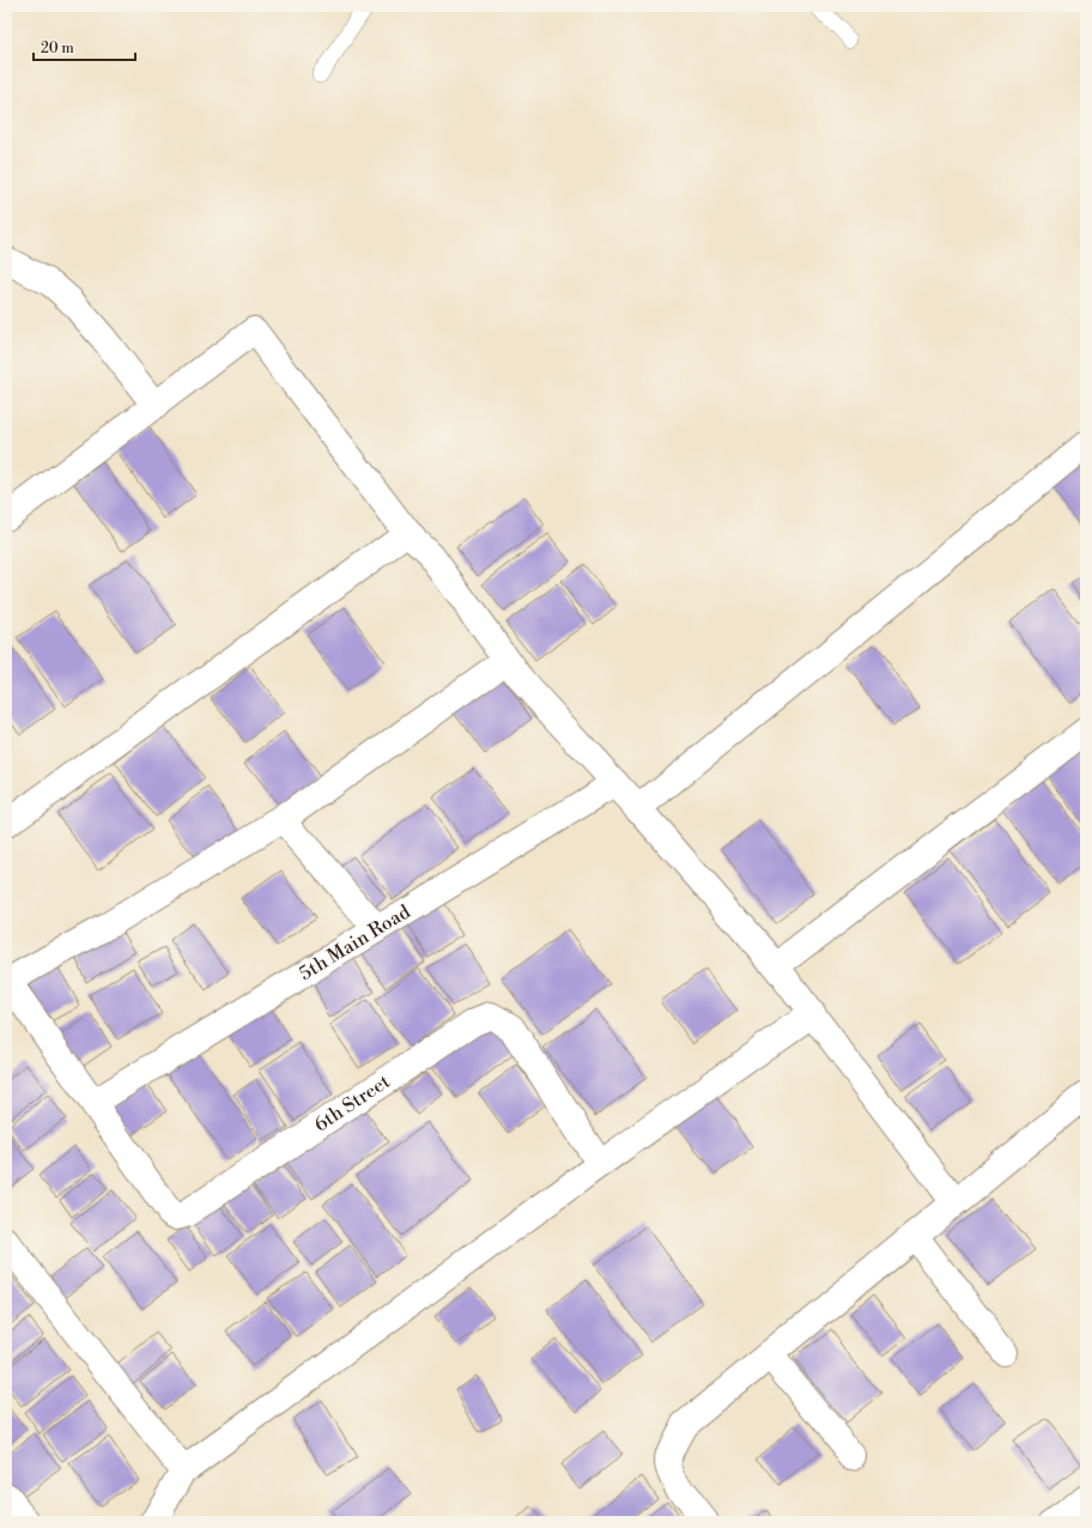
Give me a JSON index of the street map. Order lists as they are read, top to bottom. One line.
{"streets":{"street":["5th Main Road","6th Street"]},"crossings":[["5th Main Road","6th Street"]],"scale_bar":"20 m"}
